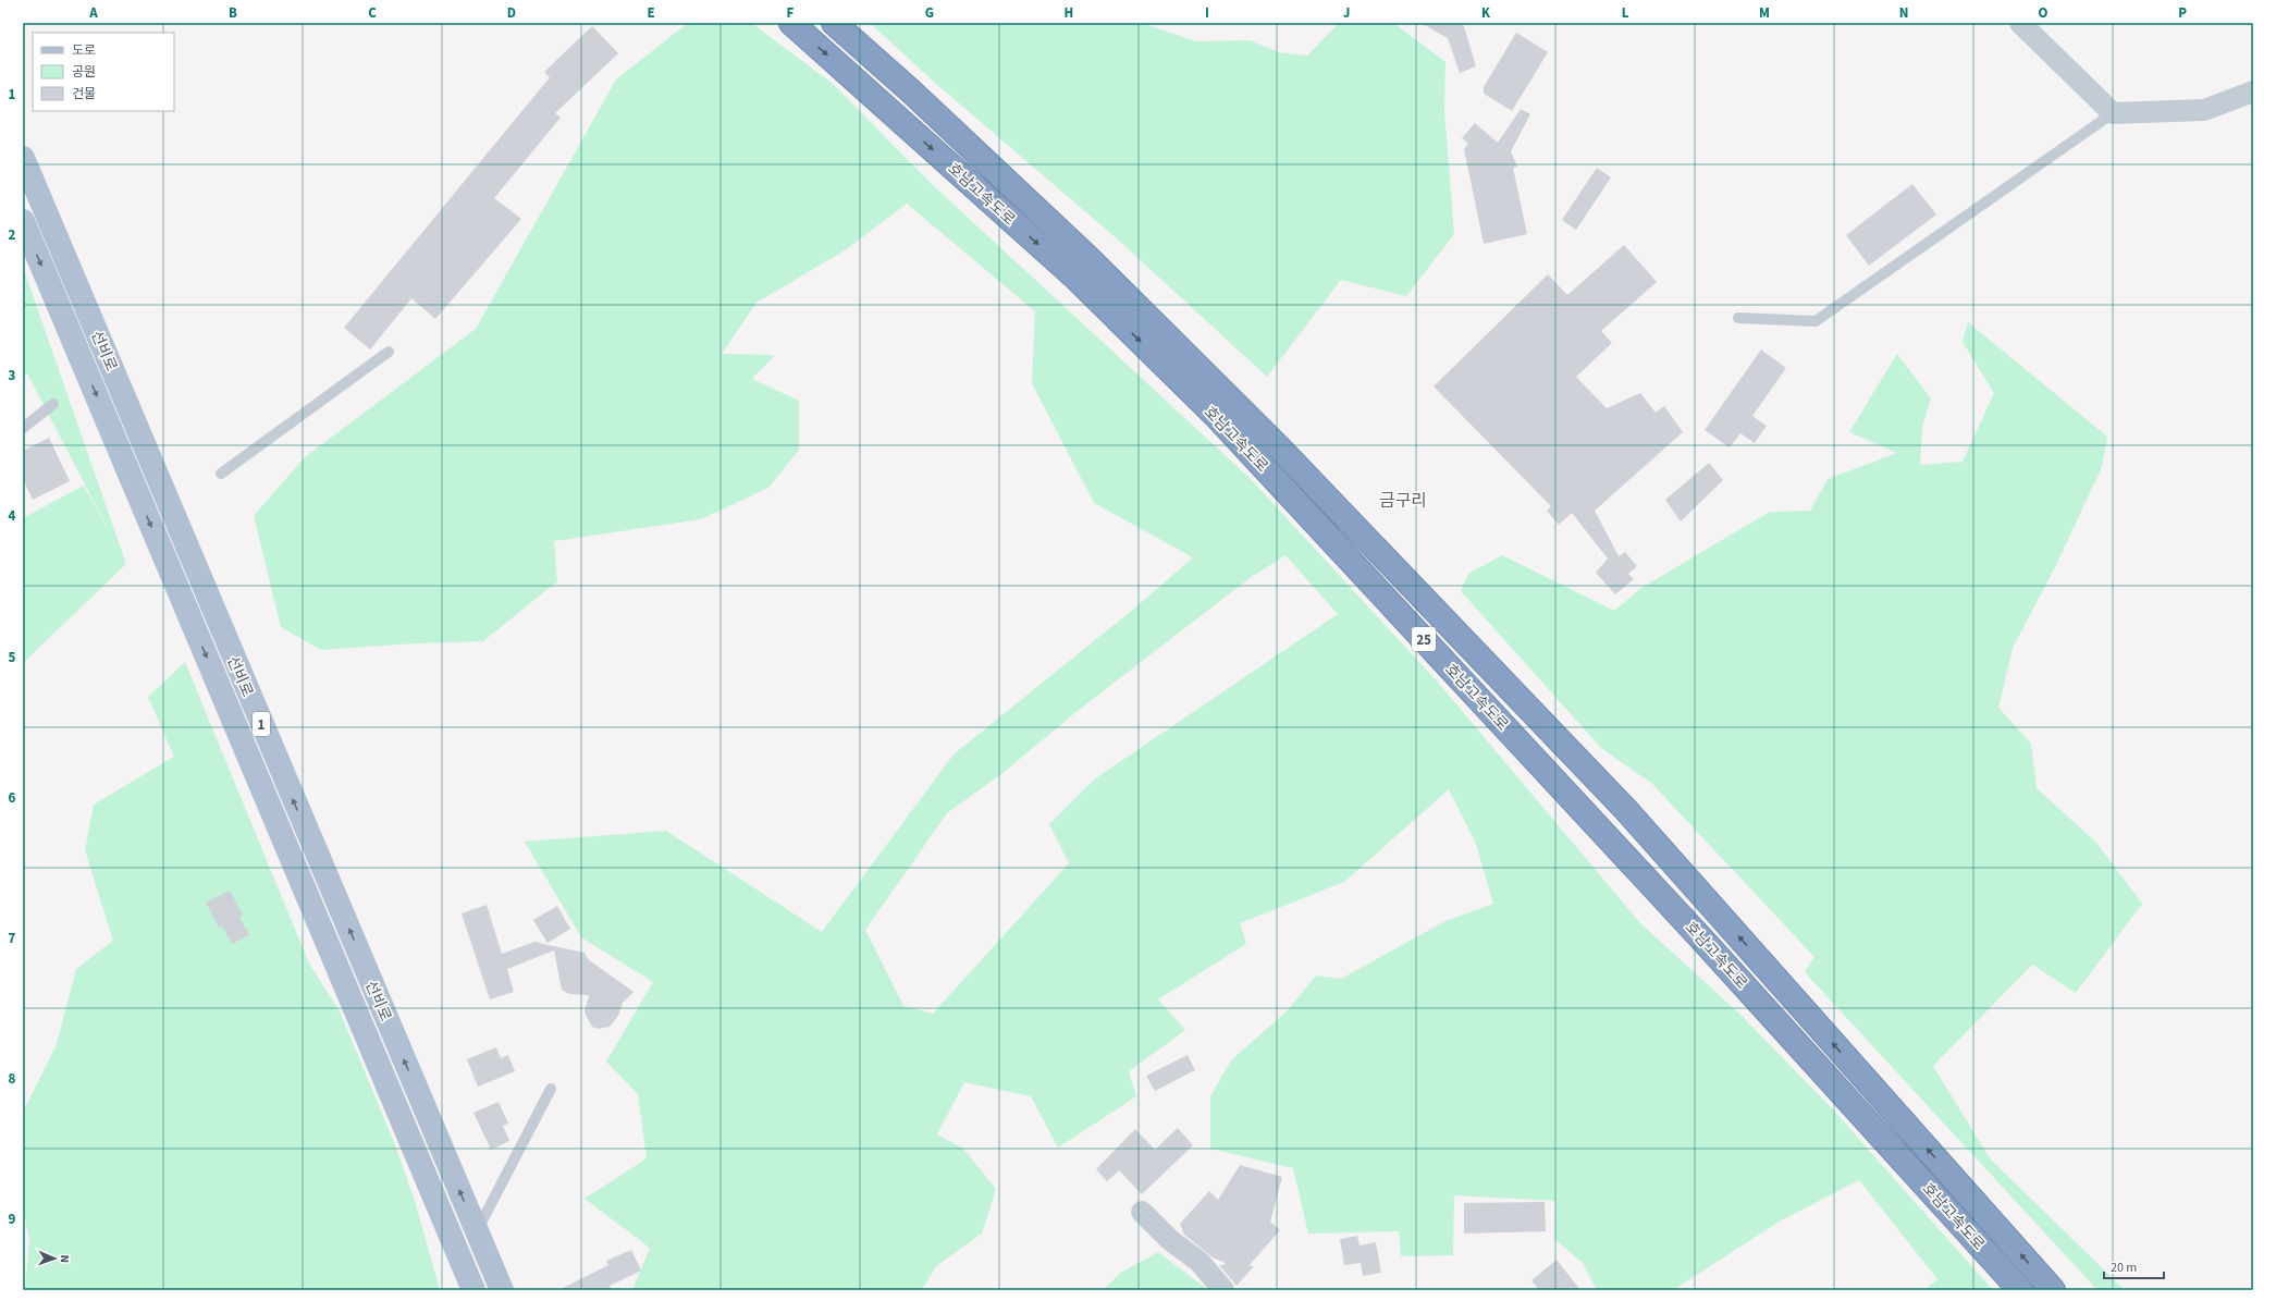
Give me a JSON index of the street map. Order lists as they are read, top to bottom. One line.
{"streets":{"highway":["호남고속도로","25"],"main road":["선비로","1"]},"districts":["금구리"],"legend":["도로","공원","건물"],"scale_bar":"20 m","north":"right","grid":{"columns":["A","B","C","D","E","F","G","H","I","J","K","L","M","N","O","P"],"rows":["1","2","3","4","5","6","7","8","9"]}}
